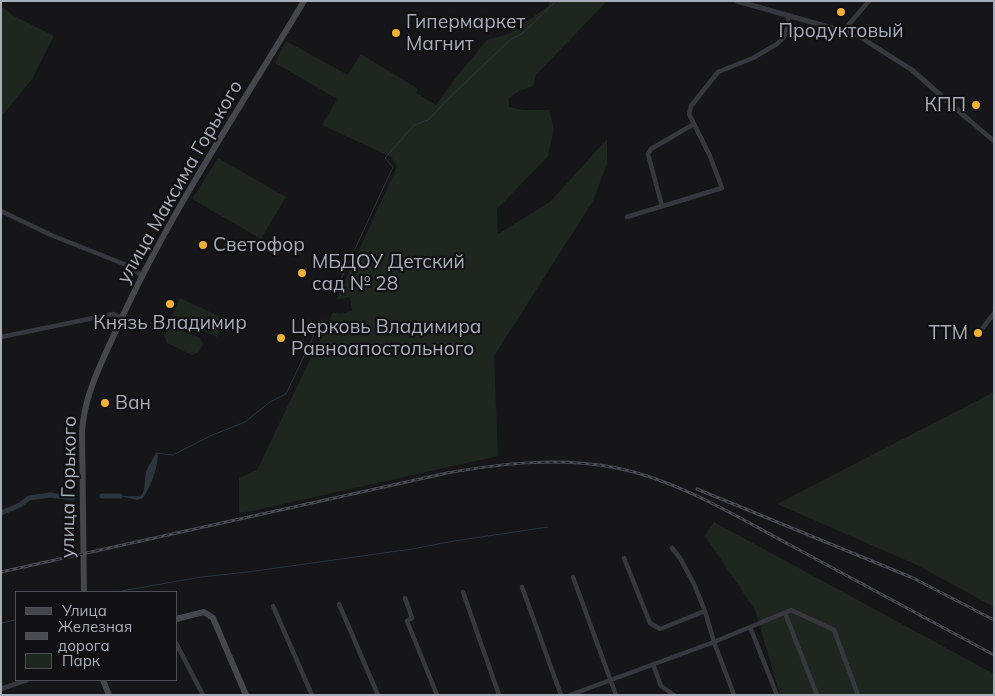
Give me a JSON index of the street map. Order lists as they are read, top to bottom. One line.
{"streets":{"main road":["улица Максима Горького","улица Горького"]},"crossings":[["улица Максима Горького","улица Горького"]],"places":["Продуктовый","Гипермаркет Магнит","КПП","Светофор","МБДОУ Детский сад № 28","Князь Владимир","ТТМ","Церковь Владимира Равноапостольного","Ван"],"legend":["Улица","Железная дорога","Парк"]}
